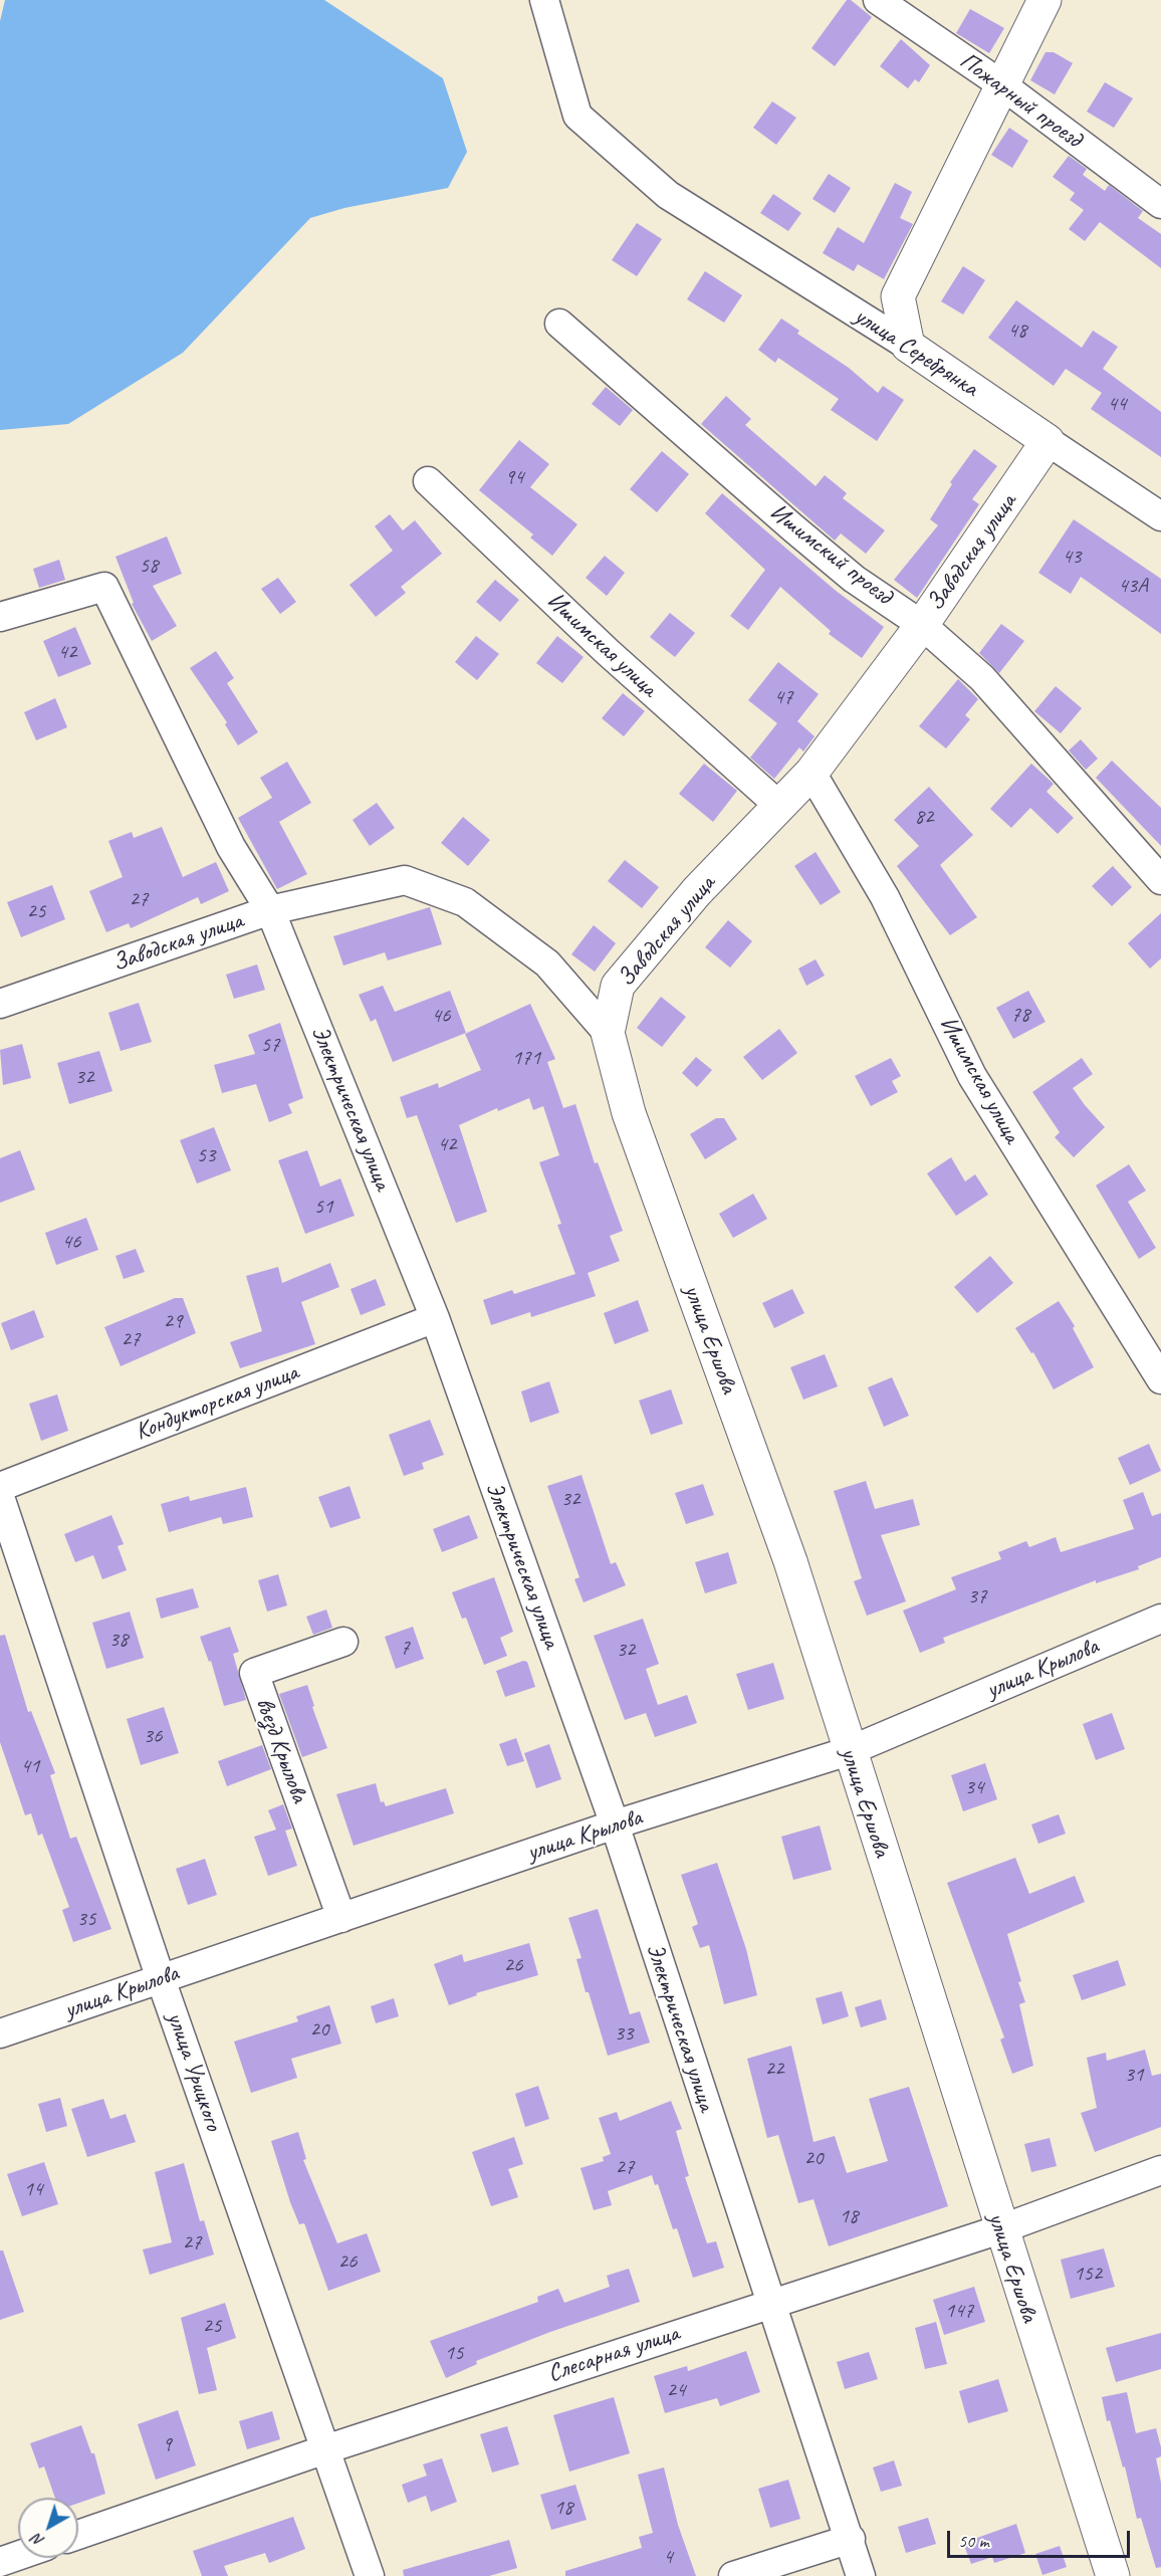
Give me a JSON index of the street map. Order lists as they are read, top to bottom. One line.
{"streets":{"street":["Пожарный проезд","улица Серебрянка","Заводская улица","Ишимский проезд","Ишимская улица","Электрическая улица","улица Ершова","Кондукторская улица","улица Крылова","въезд Крылова","улица Урицкого","Слесарная улица"]},"crossings":[["улица Серебрянка","Заводская улица"],["Заводская улица","Ишимский проезд"],["Заводская улица","Ишимская улица"],["Заводская улица","Электрическая улица"],["Заводская улица","улица Ершова"],["Электрическая улица","Кондукторская улица"],["Электрическая улица","улица Крылова"],["Электрическая улица","Слесарная улица"],["улица Ершова","улица Крылова"],["улица Ершова","Слесарная улица"],["улица Крылова","въезд Крылова"],["улица Крылова","улица Урицкого"],["улица Урицкого","Слесарная улица"]],"house_numbers":["48","44","94","43","58","43А","42","47","82","27","25","78","46","57","171","32","42","53","51","46","29","27","32","37","38","7","32","36","41","34","35","26","20","33","22","31","20","27","14","18","27","26","152","147","25","15","24","9","18","4"],"scale_bar":"50 m","north":"bottom left"}
